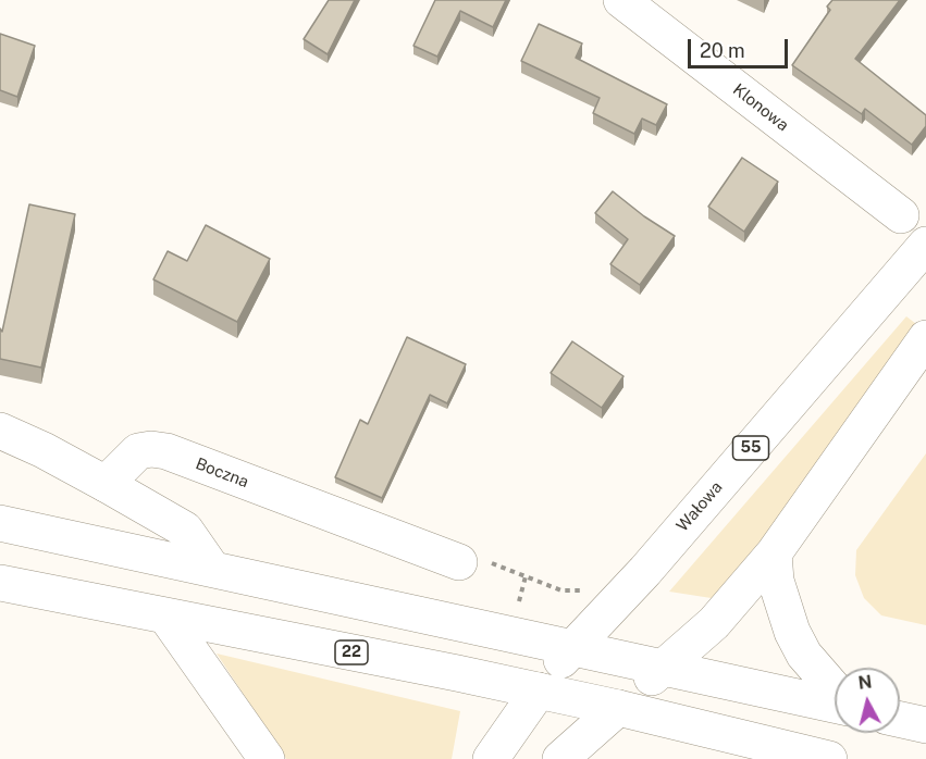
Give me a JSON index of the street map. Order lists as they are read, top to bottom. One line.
{"streets":{"main road":["Klonowa","55","Boczna","Wałowa","22"]},"crossings":[["55","Wałowa"],["55","22"]],"scale_bar":"20 m","north":"top"}
